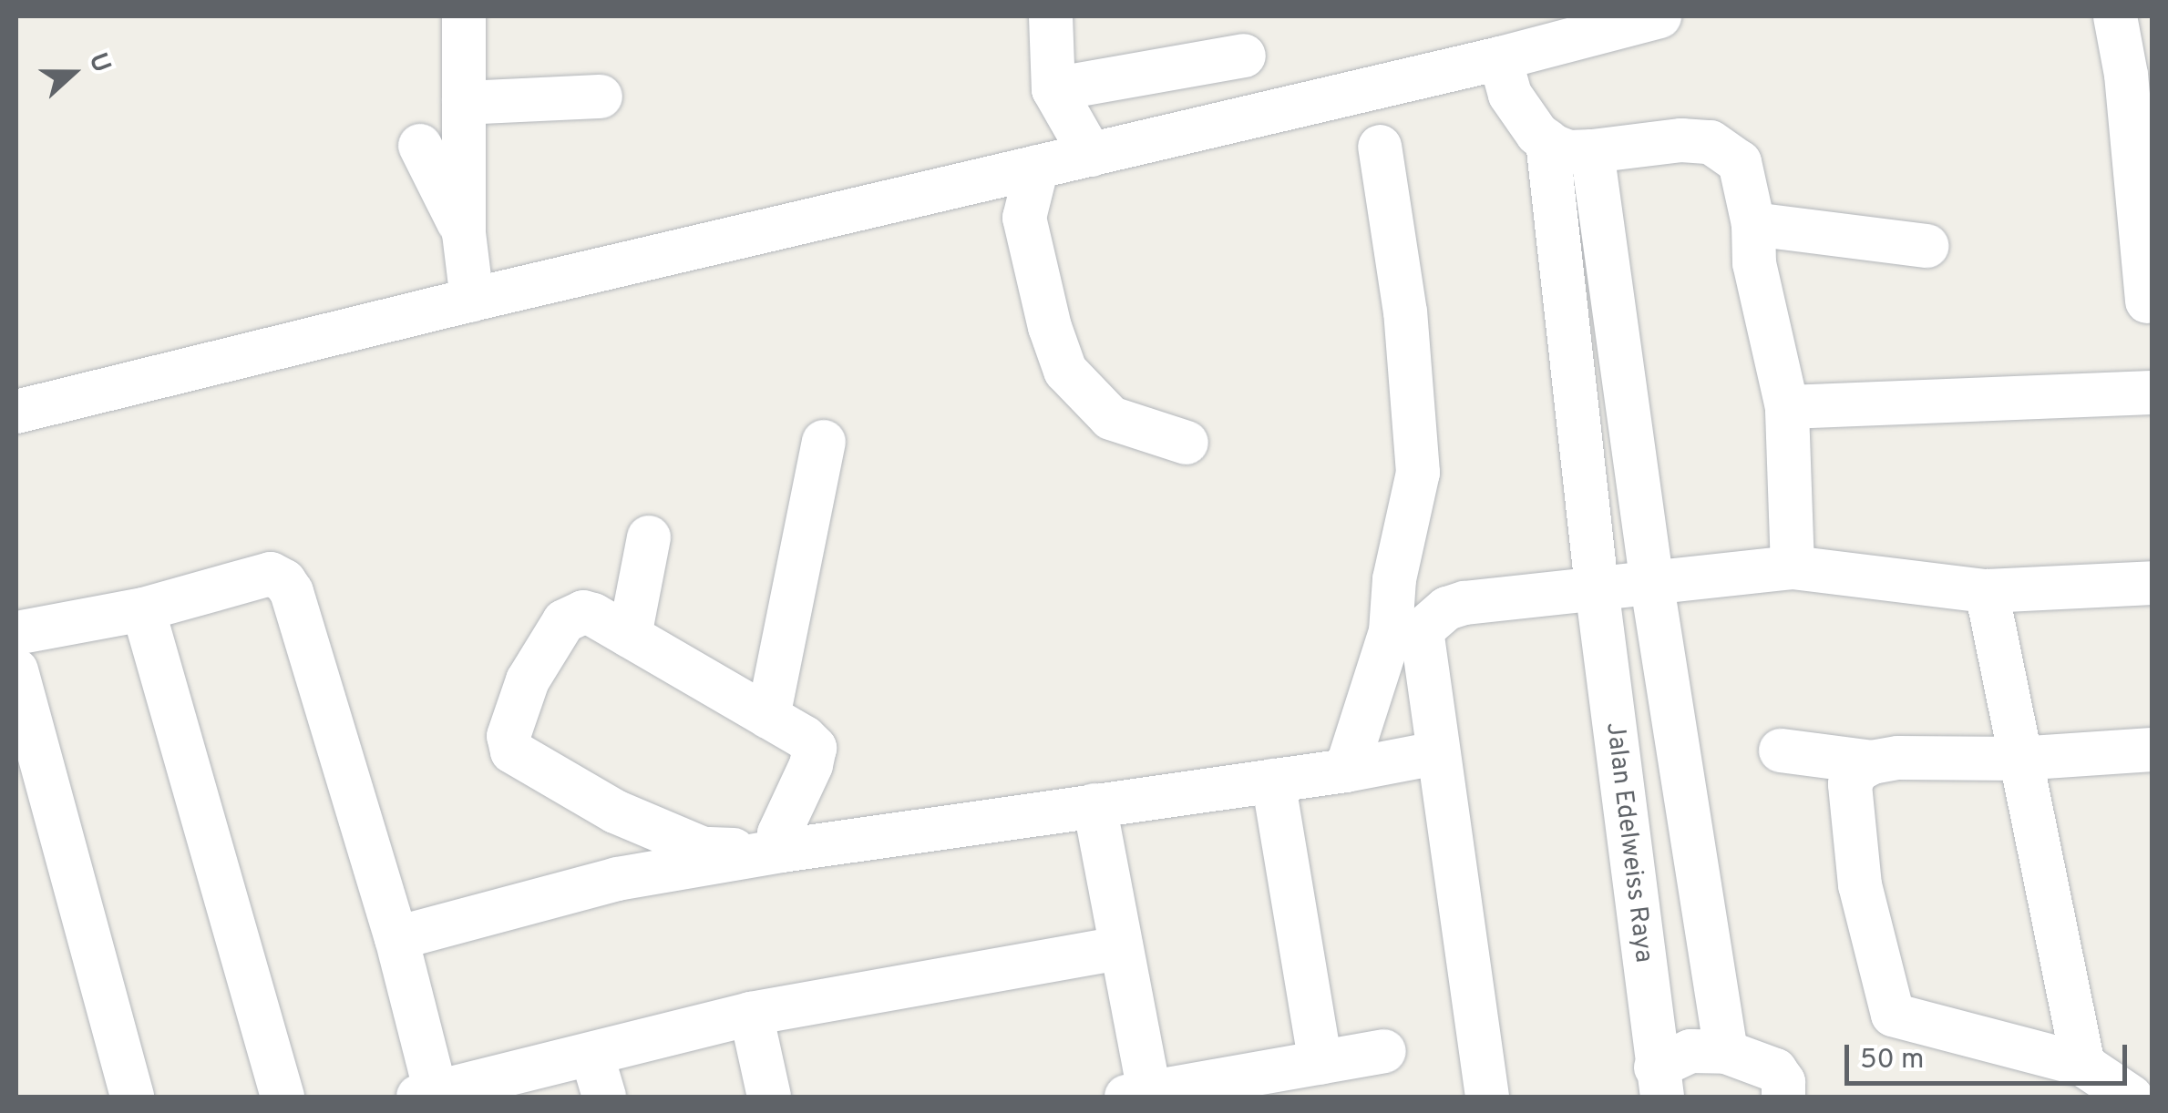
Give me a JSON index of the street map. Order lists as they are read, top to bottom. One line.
{"streets":{"street":["Jalan Edelweiss Raya"]},"scale_bar":"50 m","north":"right"}
